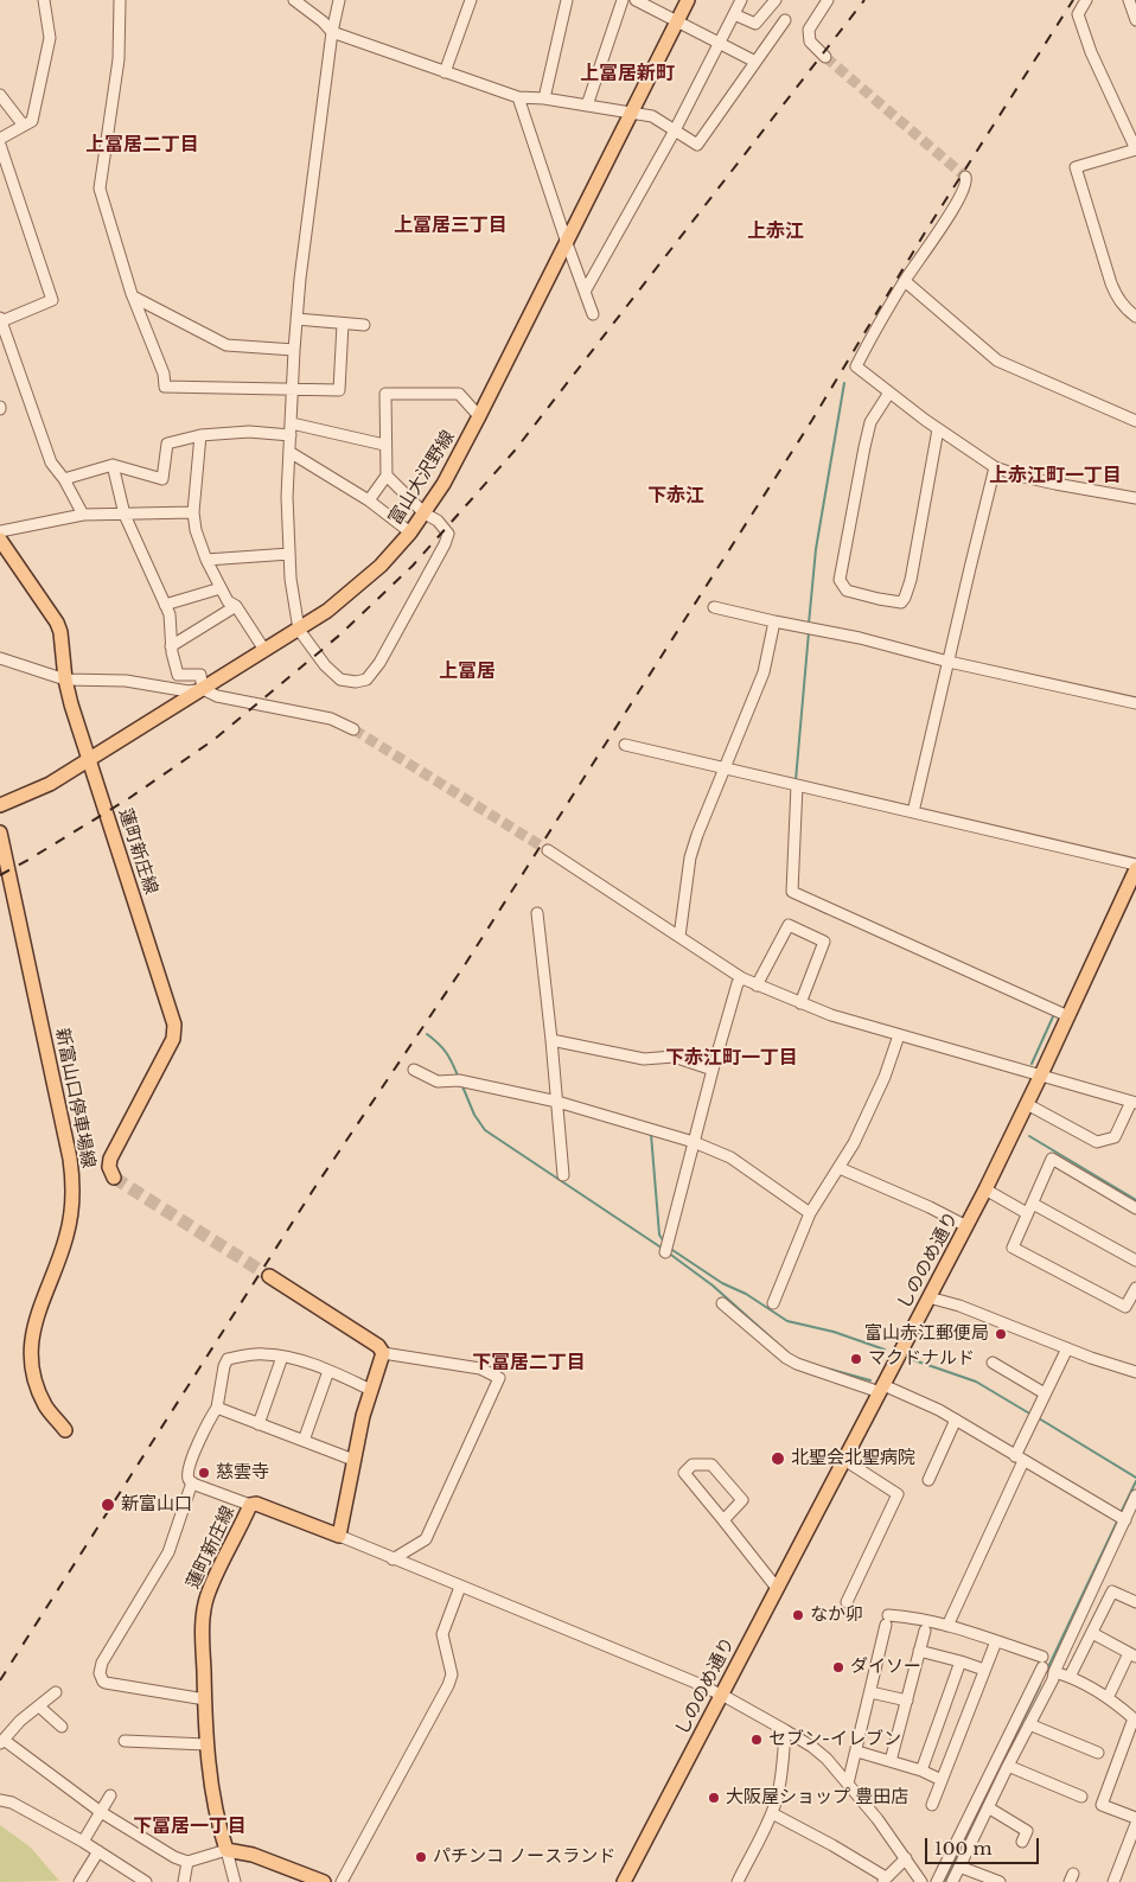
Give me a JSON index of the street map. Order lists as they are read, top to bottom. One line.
{"streets":{"main road":["富山大沢野線","蓮町新庄線","新富山口停車場線","しののめ通り"]},"crossings":[["富山大沢野線","蓮町新庄線"]],"districts":["上冨居新町","上冨居二丁目","上冨居三丁目","上赤江","上赤江町一丁目","下赤江","上冨居","下赤江町一丁目","下冨居二丁目","下冨居一丁目"],"places":["富山赤江郵便局","マクドナルド","北聖会北聖病院","慈雲寺","新富山口","なか卯","ダイソー","セブン-イレブン","大阪屋ショップ 豊田店","パチンコ ノースランド"],"scale_bar":"100 m"}
